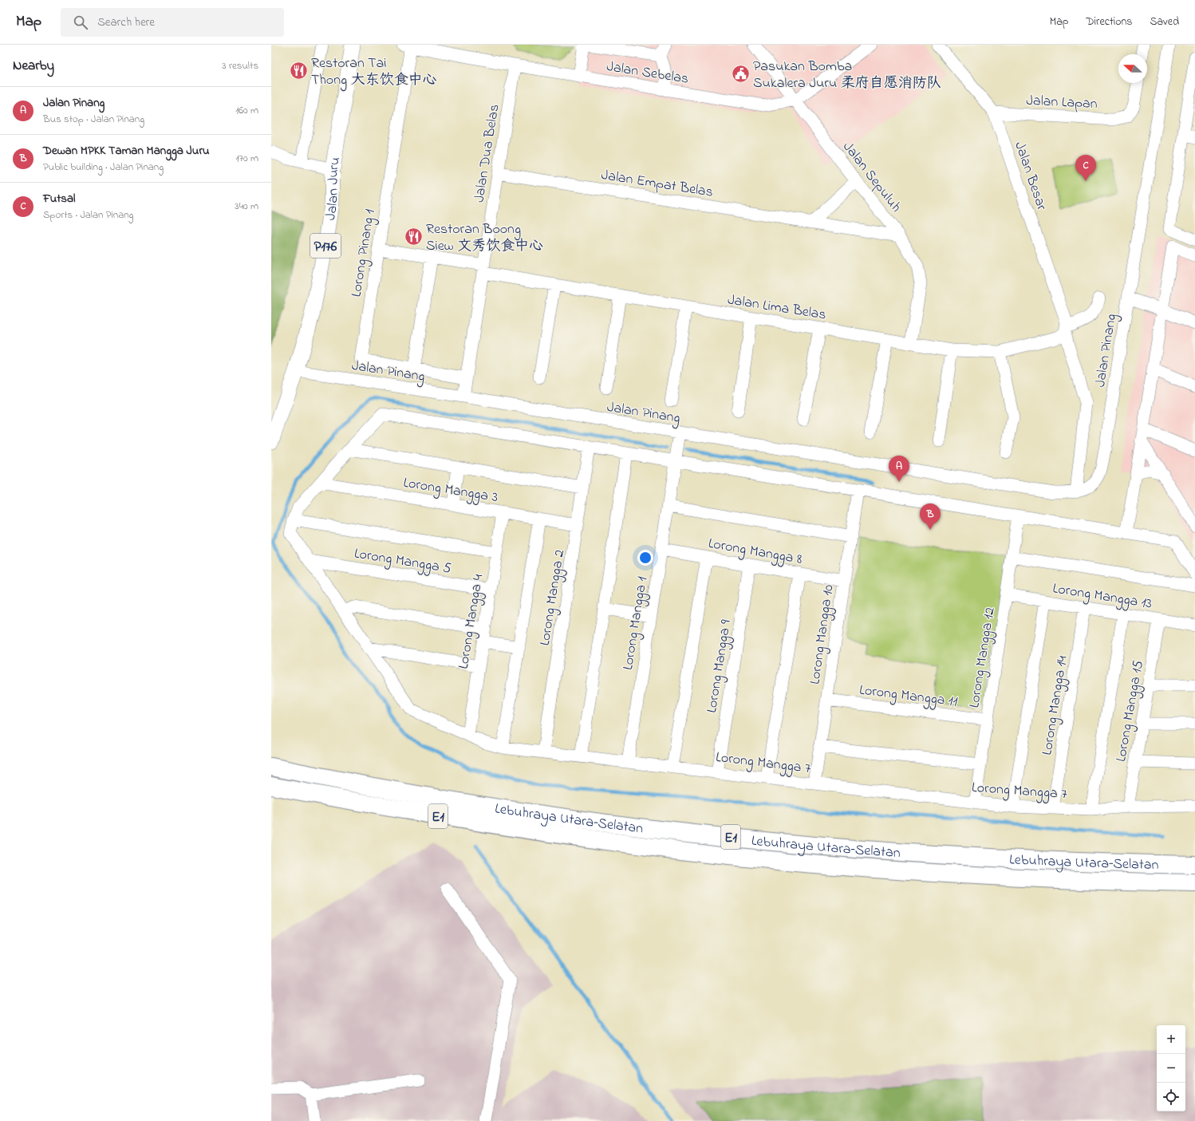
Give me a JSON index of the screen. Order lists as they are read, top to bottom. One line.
{"streets":{"highway":["E1","Lebuhraya Utara–Selatan"],"main road":["Jalan Juru","P176"],"street":["Jalan Sebelas","Jalan Lapan","Jalan Dua Belas","Jalan Besar","Jalan Sepuluh","Jalan Empat Belas","Lorong Pinang 1","Jalan Lima Belas","Jalan Pinang","Lorong Mangga 3","Lorong Mangga 8","Lorong Mangga 5","Lorong Mangga 13","Lorong Mangga 2","Lorong Mangga 4","Lorong Mangga 1","Lorong Mangga 10","Lorong Mangga 12","Lorong Mangga 9","Lorong Mangga 11","Lorong Mangga 14","Lorong Mangga 15","Lorong Mangga 7"]},"crossings":[["Jalan Sebelas","Jalan Dua Belas"],["Jalan Sebelas","Jalan Sepuluh"],["Jalan Sebelas","Lorong Pinang 1"],["Jalan Lapan","Jalan Besar"],["Jalan Dua Belas","Jalan Empat Belas"],["Jalan Dua Belas","Lorong Pinang 1"],["Jalan Dua Belas","Jalan Lima Belas"],["Jalan Dua Belas","Jalan Pinang"],["Jalan Besar","Jalan Lima Belas"],["Jalan Besar","Jalan Pinang"],["Jalan Sepuluh","Jalan Empat Belas"],["Jalan Sepuluh","Jalan Lima Belas"],["Jalan Juru","Jalan Pinang"],["Lorong Pinang 1","Jalan Lima Belas"],["Jalan Pinang","Lorong Mangga 1"],["Lorong Mangga 3","Lorong Mangga 2"],["Lorong Mangga 3","Lorong Mangga 4"],["Lorong Mangga 3","Lorong Mangga 7"],["Lorong Mangga 8","Lorong Mangga 1"],["Lorong Mangga 8","Lorong Mangga 10"],["Lorong Mangga 8","Lorong Mangga 9"],["Lorong Mangga 5","Lorong Mangga 4"],["Lorong Mangga 5","Lorong Mangga 7"],["Lorong Mangga 13","Lorong Mangga 12"],["Lorong Mangga 13","Lorong Mangga 14"],["Lorong Mangga 13","Lorong Mangga 15"],["Lorong Mangga 2","Lorong Mangga 7"],["Lorong Mangga 4","Lorong Mangga 7"],["Lorong Mangga 1","Lorong Mangga 7"],["Lorong Mangga 10","Lorong Mangga 11"],["Lorong Mangga 10","Lorong Mangga 7"],["Lorong Mangga 12","Lorong Mangga 11"],["Lorong Mangga 12","Lorong Mangga 7"],["Lorong Mangga 9","Lorong Mangga 7"],["Lorong Mangga 14","Lorong Mangga 7"],["Lorong Mangga 15","Lorong Mangga 7"]],"places":{"restaurant":["Restoran Tai Thong 大东饮食中心","Restoran Boong Siew 文秀饮食中心"],"public building":["Pasukan Bomba Sukalera Juru 柔府自愿消防队"]},"north":"left","page":{"header":"Map","search":"Search here","nav":["Map","Directions","Saved"],"heading":["Nearby","3 results"],"list":[{"mark":"A","name":"Jalan Pinang","note":"Bus stop · Jalan Pinang","value":"160 m"},{"mark":"B","name":"Dewan MPKK Taman Mangga Juru","note":"Public building · Jalan Pinang","value":"170 m"},{"mark":"C","name":"Futsal","note":"Sports · Jalan Pinang","value":"340 m"}],"pins":["C","A","B"],"map_buttons":["+","−"]}}
